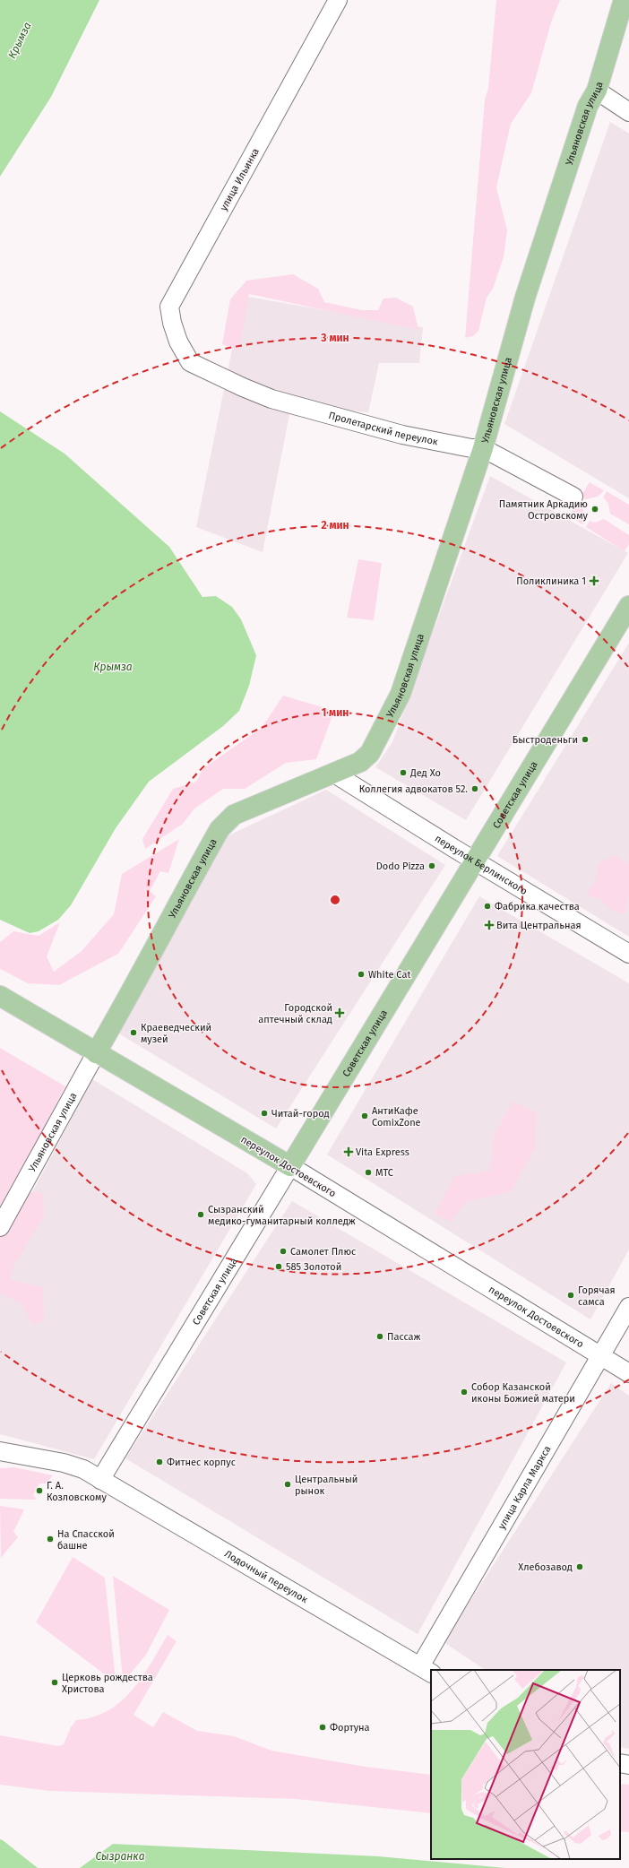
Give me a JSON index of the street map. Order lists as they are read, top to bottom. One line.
{"streets":{"main road":["Ульяновская улица","Советская улица","переулок Достоевского"],"street":["улица Ильинка","Пролетарский переулок","переулок Берлинского","улица Карла Маркса","Лодочный переулок"]},"crossings":[["Ульяновская улица","Пролетарский переулок"],["Ульяновская улица","переулок Берлинского"],["Ульяновская улица","переулок Достоевского"],["улица Ильинка","Пролетарский переулок"],["Советская улица","переулок Берлинского"],["Советская улица","переулок Достоевского"],["Советская улица","Лодочный переулок"],["переулок Достоевского","улица Карла Маркса"],["улица Карла Маркса","Лодочный переулок"]],"water":["Крымза","Сызранка"],"places":{"other":["Памятник Аркадию Островскому","Быстроденьги","Дед Хо","Коллегия адвокатов 52.","Dodo Pizza","Фабрика качества","White Cat","Краеведческий музей","Читай-город","АнтиКафе ComixZone","МТС","Сызранский медико-гуманитарный колледж","Самолет Плюс","585 Золотой","Горячая самса","Пассаж","Собор Казанской иконы Божией матери","Фитнес корпус","Центральный рынок","Г. А. Козловскому","На Спасской башне","Хлебозавод","Церковь рождества Христова","Фортуна"],"health":["Поликлиника 1","Вита Центральная","Городской аптечный склад","Vita Express"]},"rings":["3 мин","2 мин","1 мин"]}
